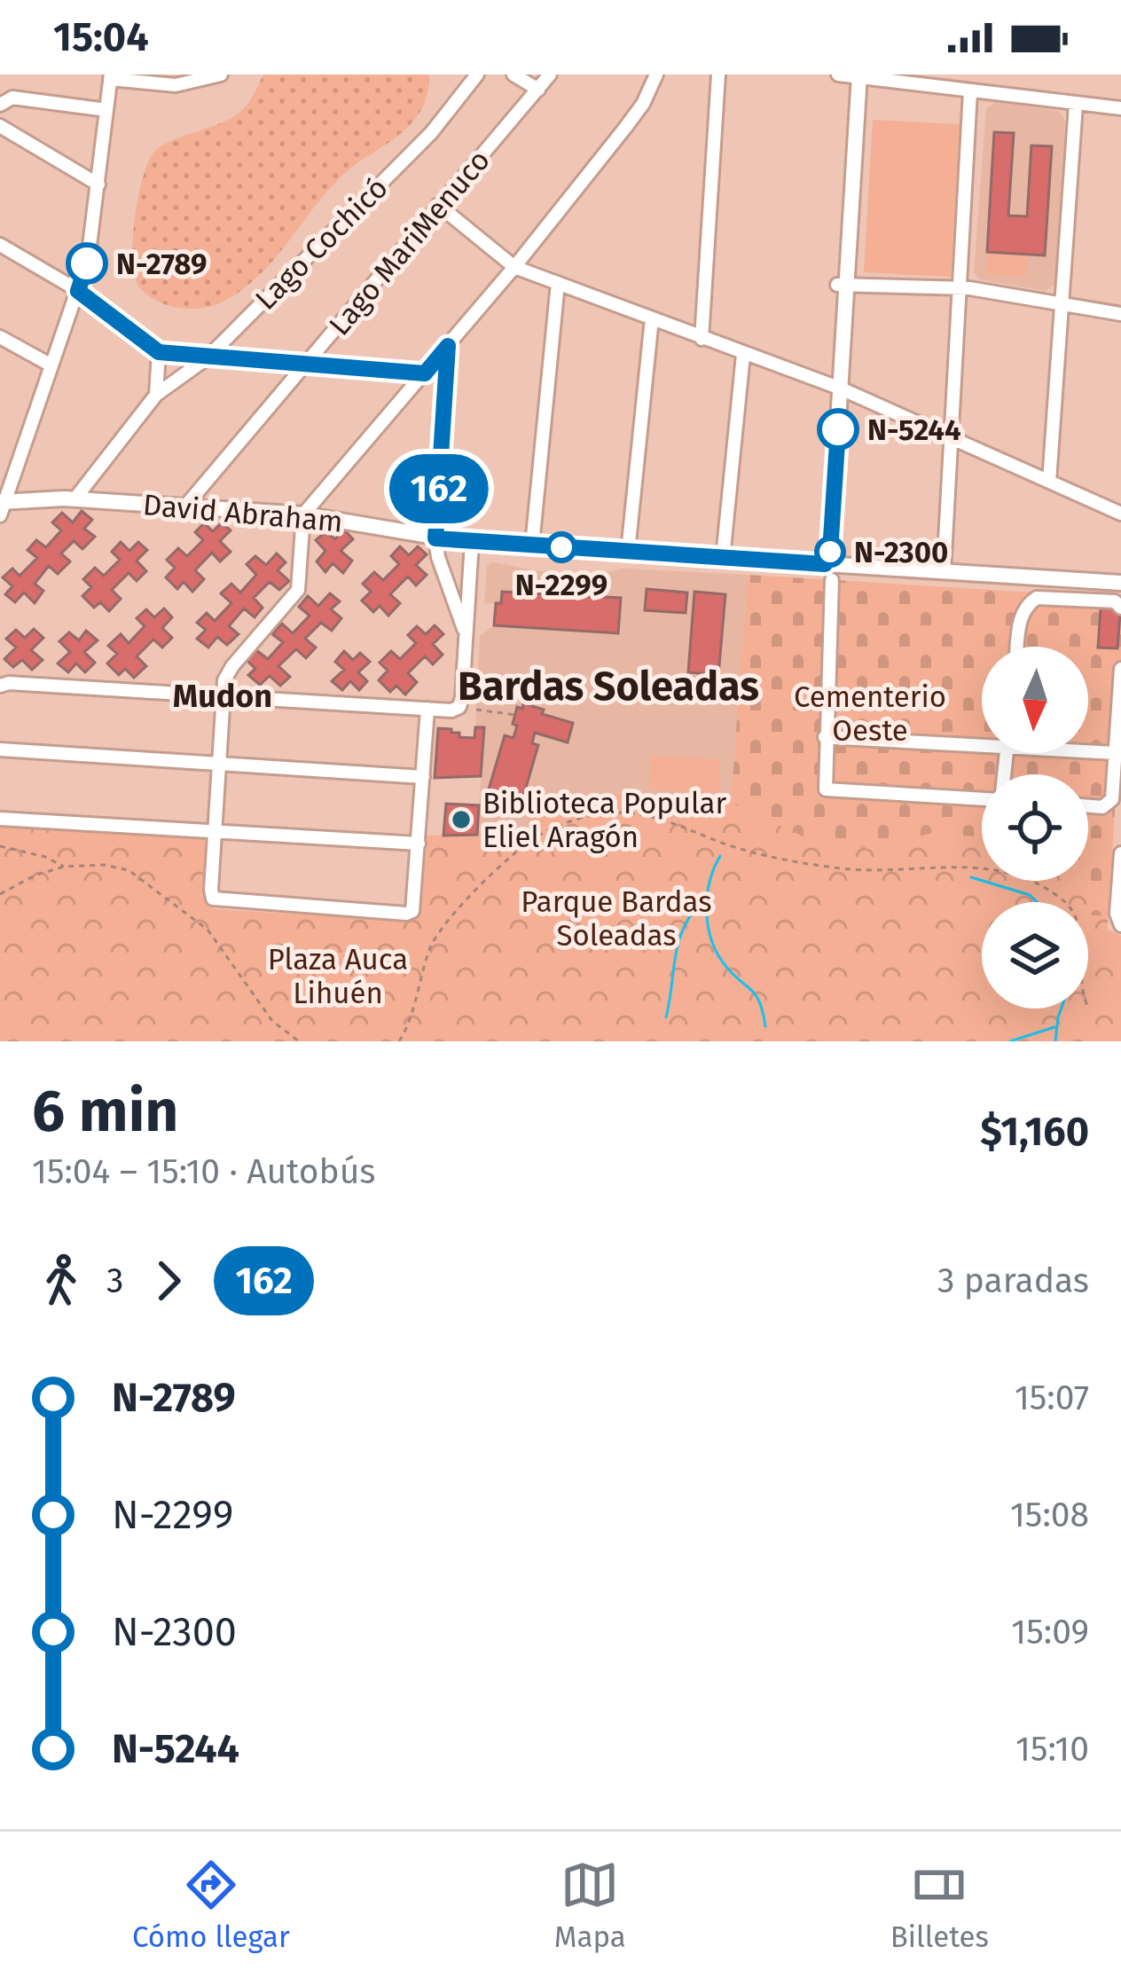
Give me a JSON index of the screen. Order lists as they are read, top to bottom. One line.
{"streets":{"main road":["David Abraham"],"street":["Lago MariMenuco","Lago Cochicó"]},"crossings":[["Lago MariMenuco","David Abraham"],["Lago Cochicó","David Abraham"]],"districts":["Bardas Soleadas","Mudon"],"parks":["Cementerio Oeste","Parque Bardas Soleadas","Plaza Auca Lihuén"],"places":["N-2789","N-5244","N-2299","N-2300","Biblioteca Popular Eliel Aragón"],"lines":["bus line 162"],"north":"bottom","page":{"status":"15:04","on_map":"162","heading":["6 min","15:04 – 15:10 · Autobús","$1,160"],"legs":["3","162","3 paradas"],"list":[{"name":"N-2789","value":"15:07"},{"name":"N-2299","value":"15:08"},{"name":"N-2300","value":"15:09"},{"name":"N-5244","value":"15:10"}],"tabs":["Cómo llegar","Mapa","Billetes"]}}
